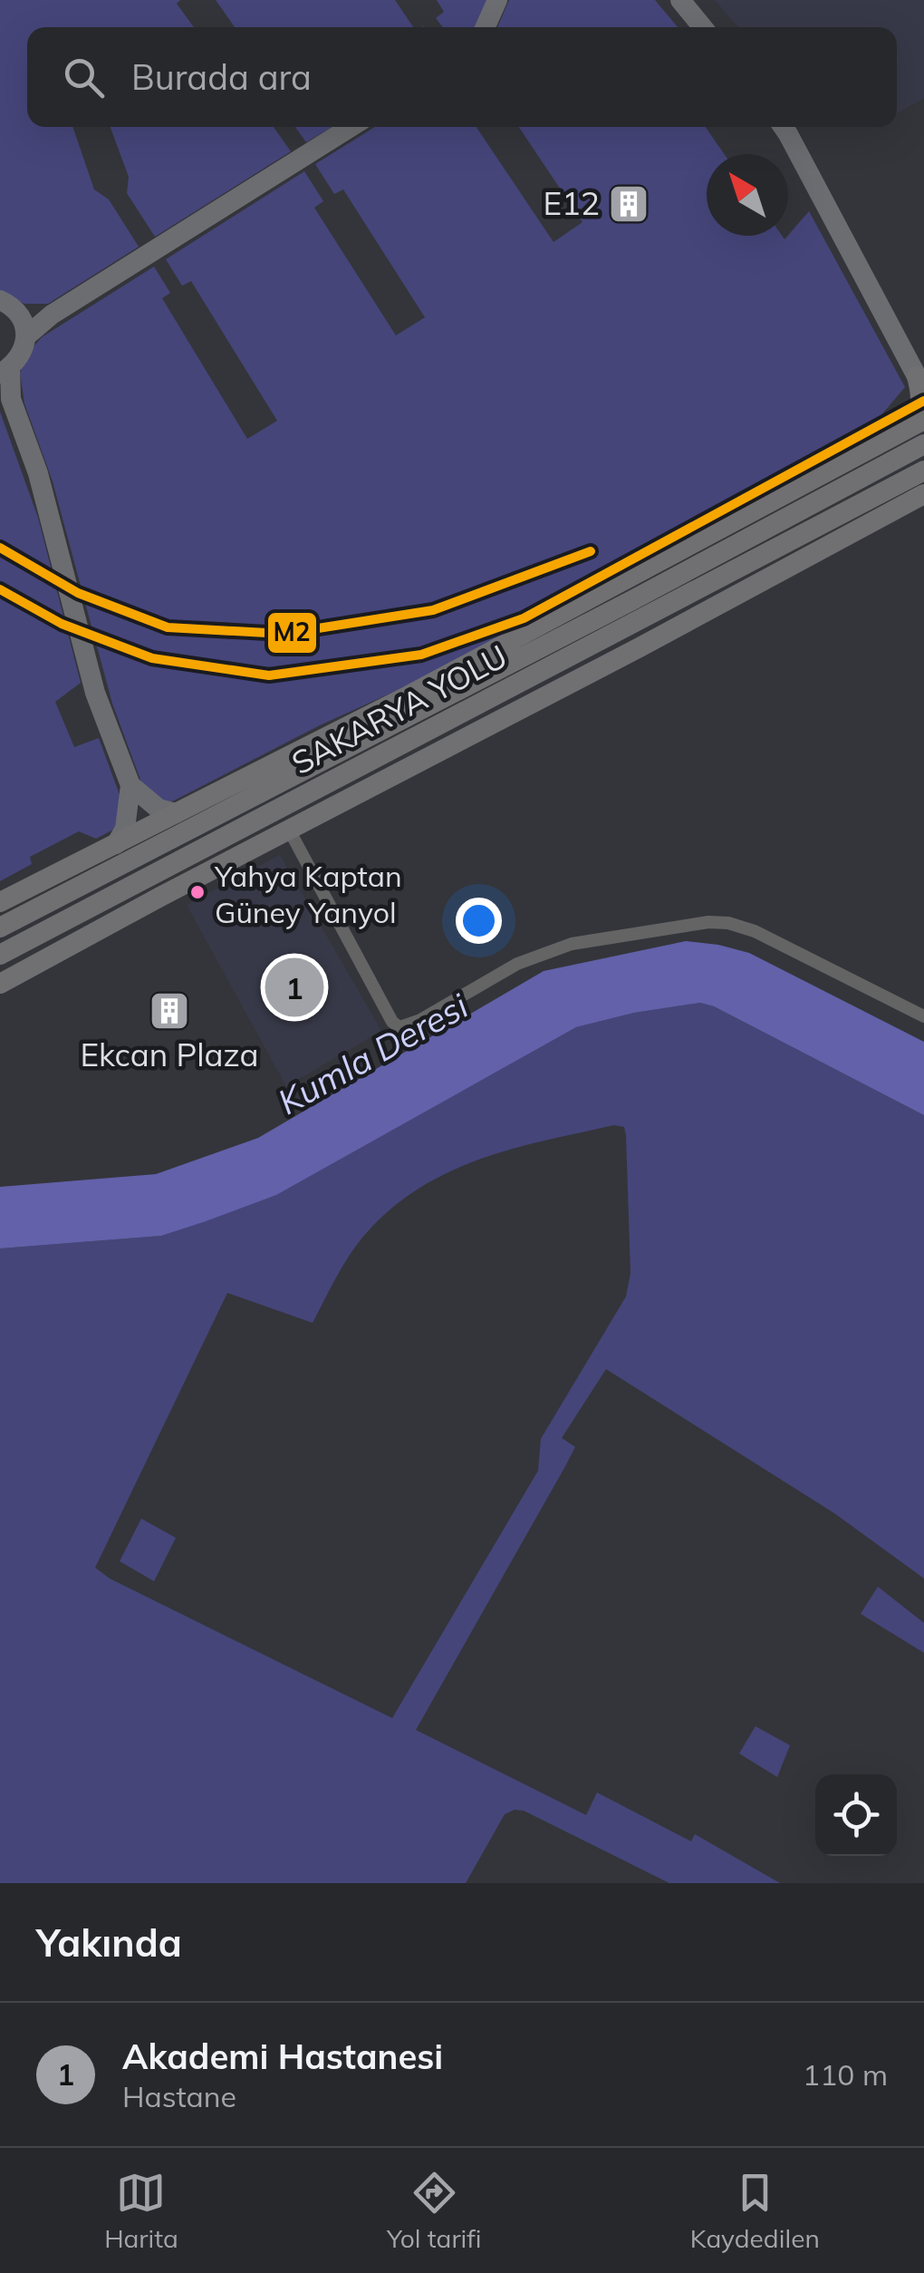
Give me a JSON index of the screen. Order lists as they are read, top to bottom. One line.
{"streets":{"highway":["SAKARYA YOLU"]},"water":["Kumla Deresi"],"places":{"building":["E12","Ekcan Plaza"],"other":["Yahya Kaptan Güney Yanyol"]},"lines":["transit line M2"],"north":"top left","page":{"search":"Burada ara","pins":"1","heading":"Yakında","list":[{"mark":"1","name":"Akademi Hastanesi","note":"Hastane","value":"110 m"}],"nav":["Harita","Yol tarifi","Kaydedilen"]}}
